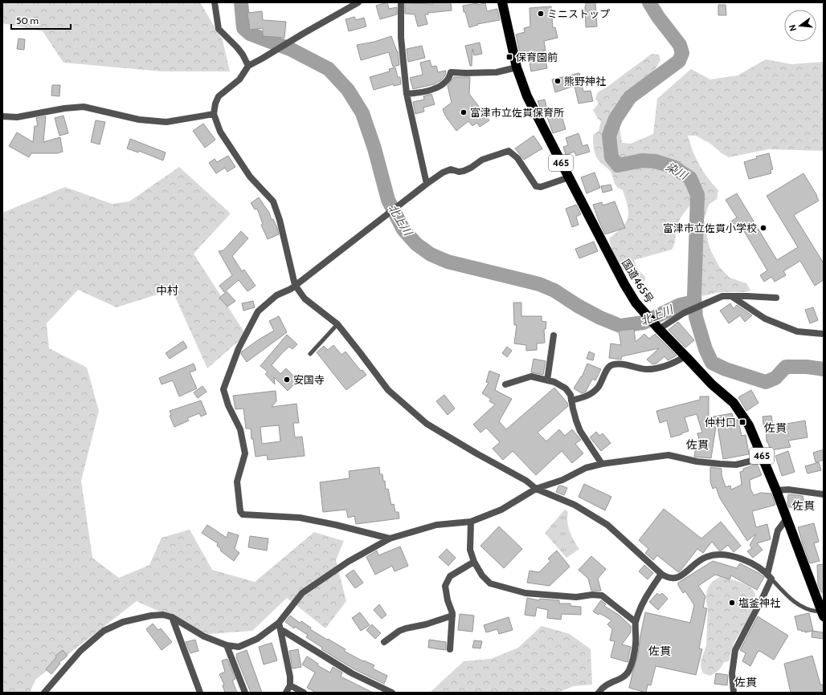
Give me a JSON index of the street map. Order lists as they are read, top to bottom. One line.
{"streets":{"highway":["465","国道465号"]},"districts":["中村","佐貫","佐貫","佐貫","佐貫","佐貫"],"water":["染川","北上川"],"places":{"other":["ミニストップ","熊野神社","富津市立佐貫保育所","富津市立佐貫小学校","安国寺","塩釜神社"],"transit":["保育園前","仲村口"]},"scale_bar":"50 m","north":"left"}
